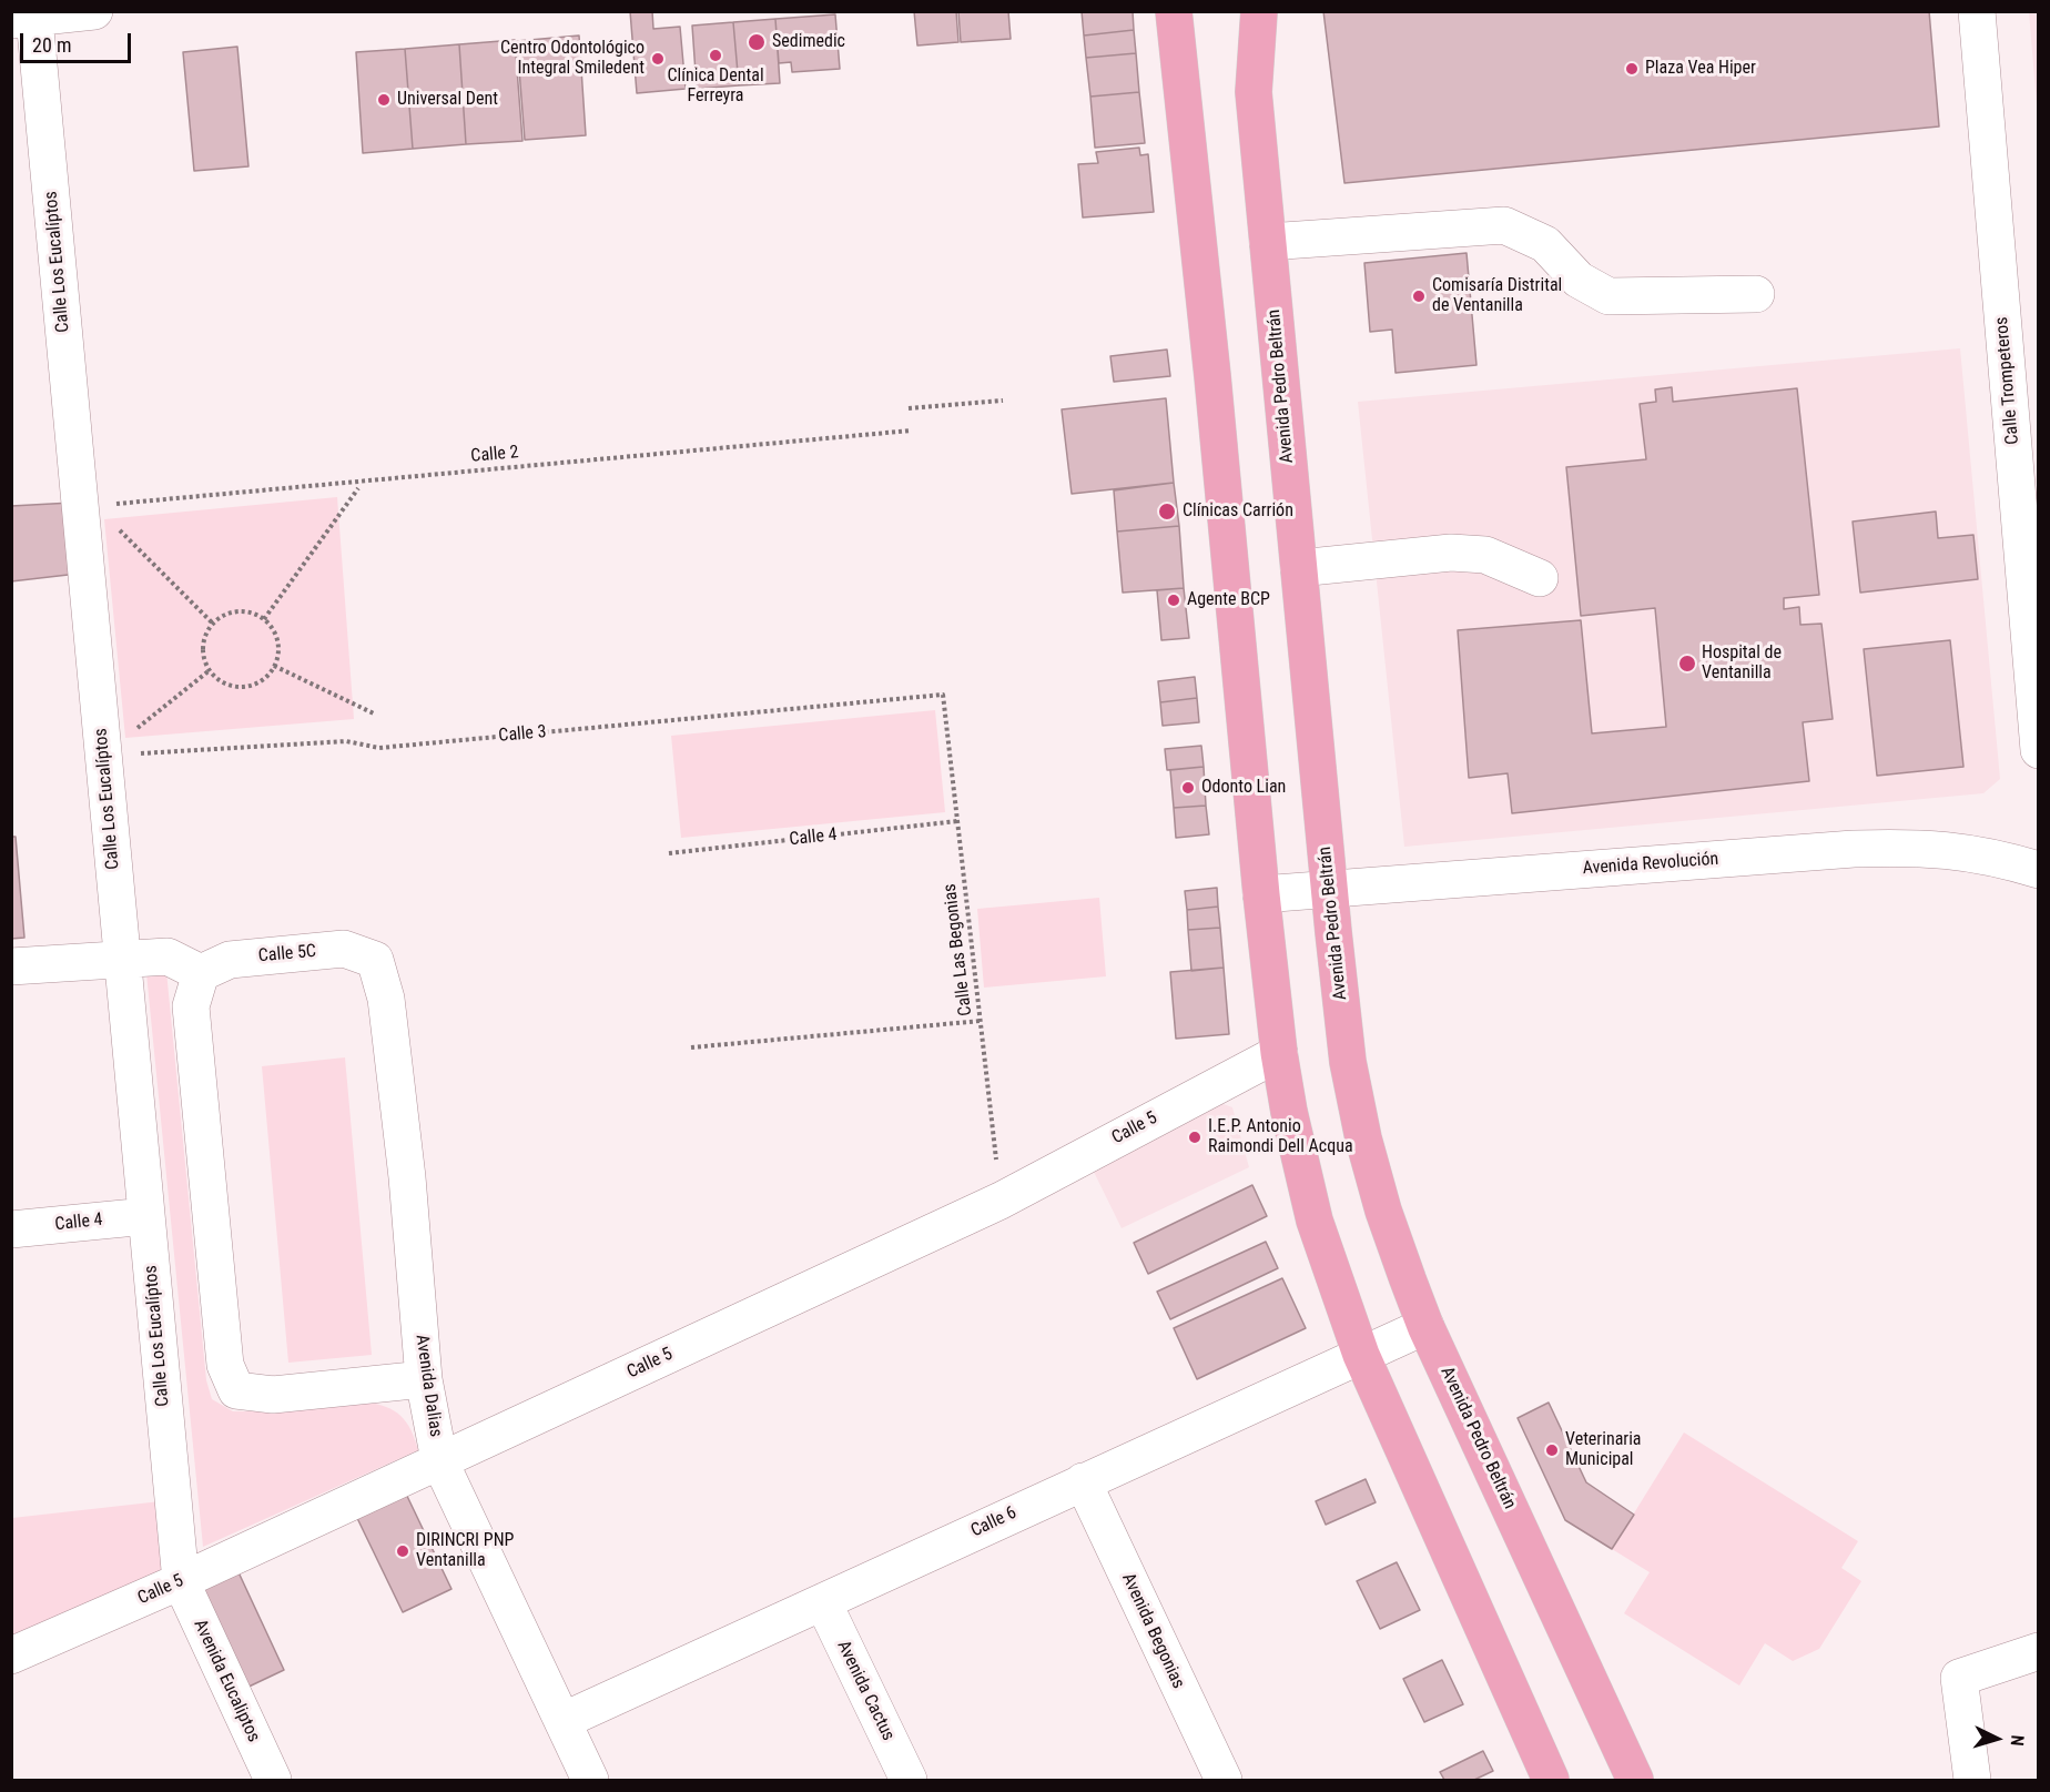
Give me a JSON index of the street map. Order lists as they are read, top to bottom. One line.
{"streets":{"main road":["Avenida Pedro Beltrán"],"street":["Calle Los Eucalíptos","Calle Trompeteros","Calle 4","Avenida Revolución","Calle 5C","Calle 5","Avenida Dalias","Calle 6","Avenida Begonias","Avenida Eucaliptos","Avenida Cactus"],"path":["Calle 2","Calle 3","Calle Las Begonias"]},"crossings":[["Calle Los Eucalíptos","Calle 2"],["Calle Los Eucalíptos","Calle 3"],["Calle Los Eucalíptos","Calle 4"],["Calle Los Eucalíptos","Calle 5"],["Calle Los Eucalíptos","Avenida Eucaliptos"],["Avenida Pedro Beltrán","Avenida Revolución"],["Avenida Pedro Beltrán","Calle 6"],["Calle 3","Calle Las Begonias"],["Calle 4","Calle Las Begonias"],["Calle Las Begonias","Calle 5"],["Calle 5C","Avenida Dalias"],["Calle 5","Avenida Dalias"],["Calle 5","Avenida Eucaliptos"],["Avenida Dalias","Calle 6"],["Calle 6","Avenida Begonias"],["Calle 6","Avenida Cactus"]],"places":["Sedimedic","Clínica Dental Ferreyra","Centro Odontológico Integral Smiledent","Plaza Vea Hiper","Universal Dent","Comisaría Distrital de Ventanilla","Clínicas Carrión","Agente BCP","Hospital de Ventanilla","Odonto Lian","I.E.P. Antonio Raimondi Dell Acqua","Veterinaria Municipal","DIRINCRI PNP Ventanilla"],"scale_bar":"20 m","north":"right"}
